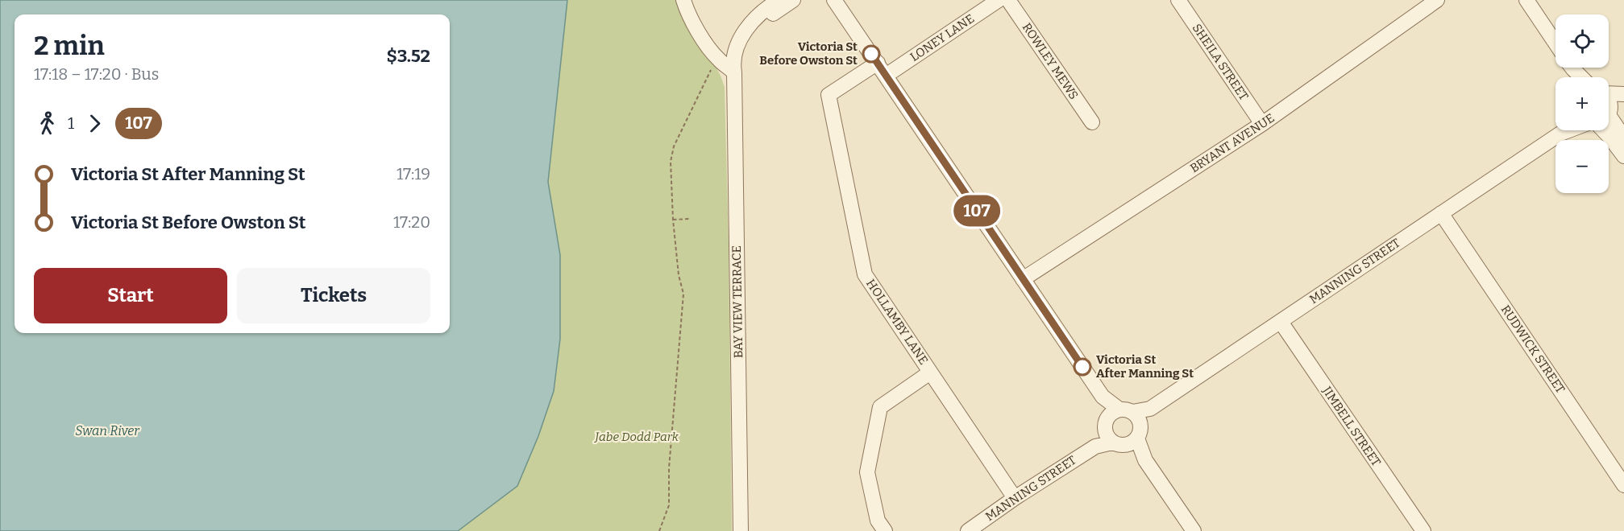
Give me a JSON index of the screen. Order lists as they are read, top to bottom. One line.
{"streets":{"street":["LONEY LANE","ROWLEY MEWS","SHEILA STREET","BRYANT AVENUE","MANNING STREET","BAY VIEW TERRACE","HOLLAMBY LANE","RUDWICK STREET","JIMBELL STREET"]},"crossings":[["SHEILA STREET","BRYANT AVENUE"],["MANNING STREET","HOLLAMBY LANE"],["MANNING STREET","RUDWICK STREET"],["MANNING STREET","JIMBELL STREET"]],"water":["Swan River"],"parks":["Jabe Dodd Park"],"places":["Victoria St Before Owston St","Victoria St After Manning St"],"lines":["bus line 107"],"page":{"on_map":"107","map_buttons":["+","−"],"heading":["2 min","17:18 – 17:20 · Bus","$3.52"],"legs":["1","107"],"list":[{"name":"Victoria St After Manning St","value":"17:19"},{"name":"Victoria St Before Owston St","value":"17:20"}],"buttons":["Start","Tickets"]}}
